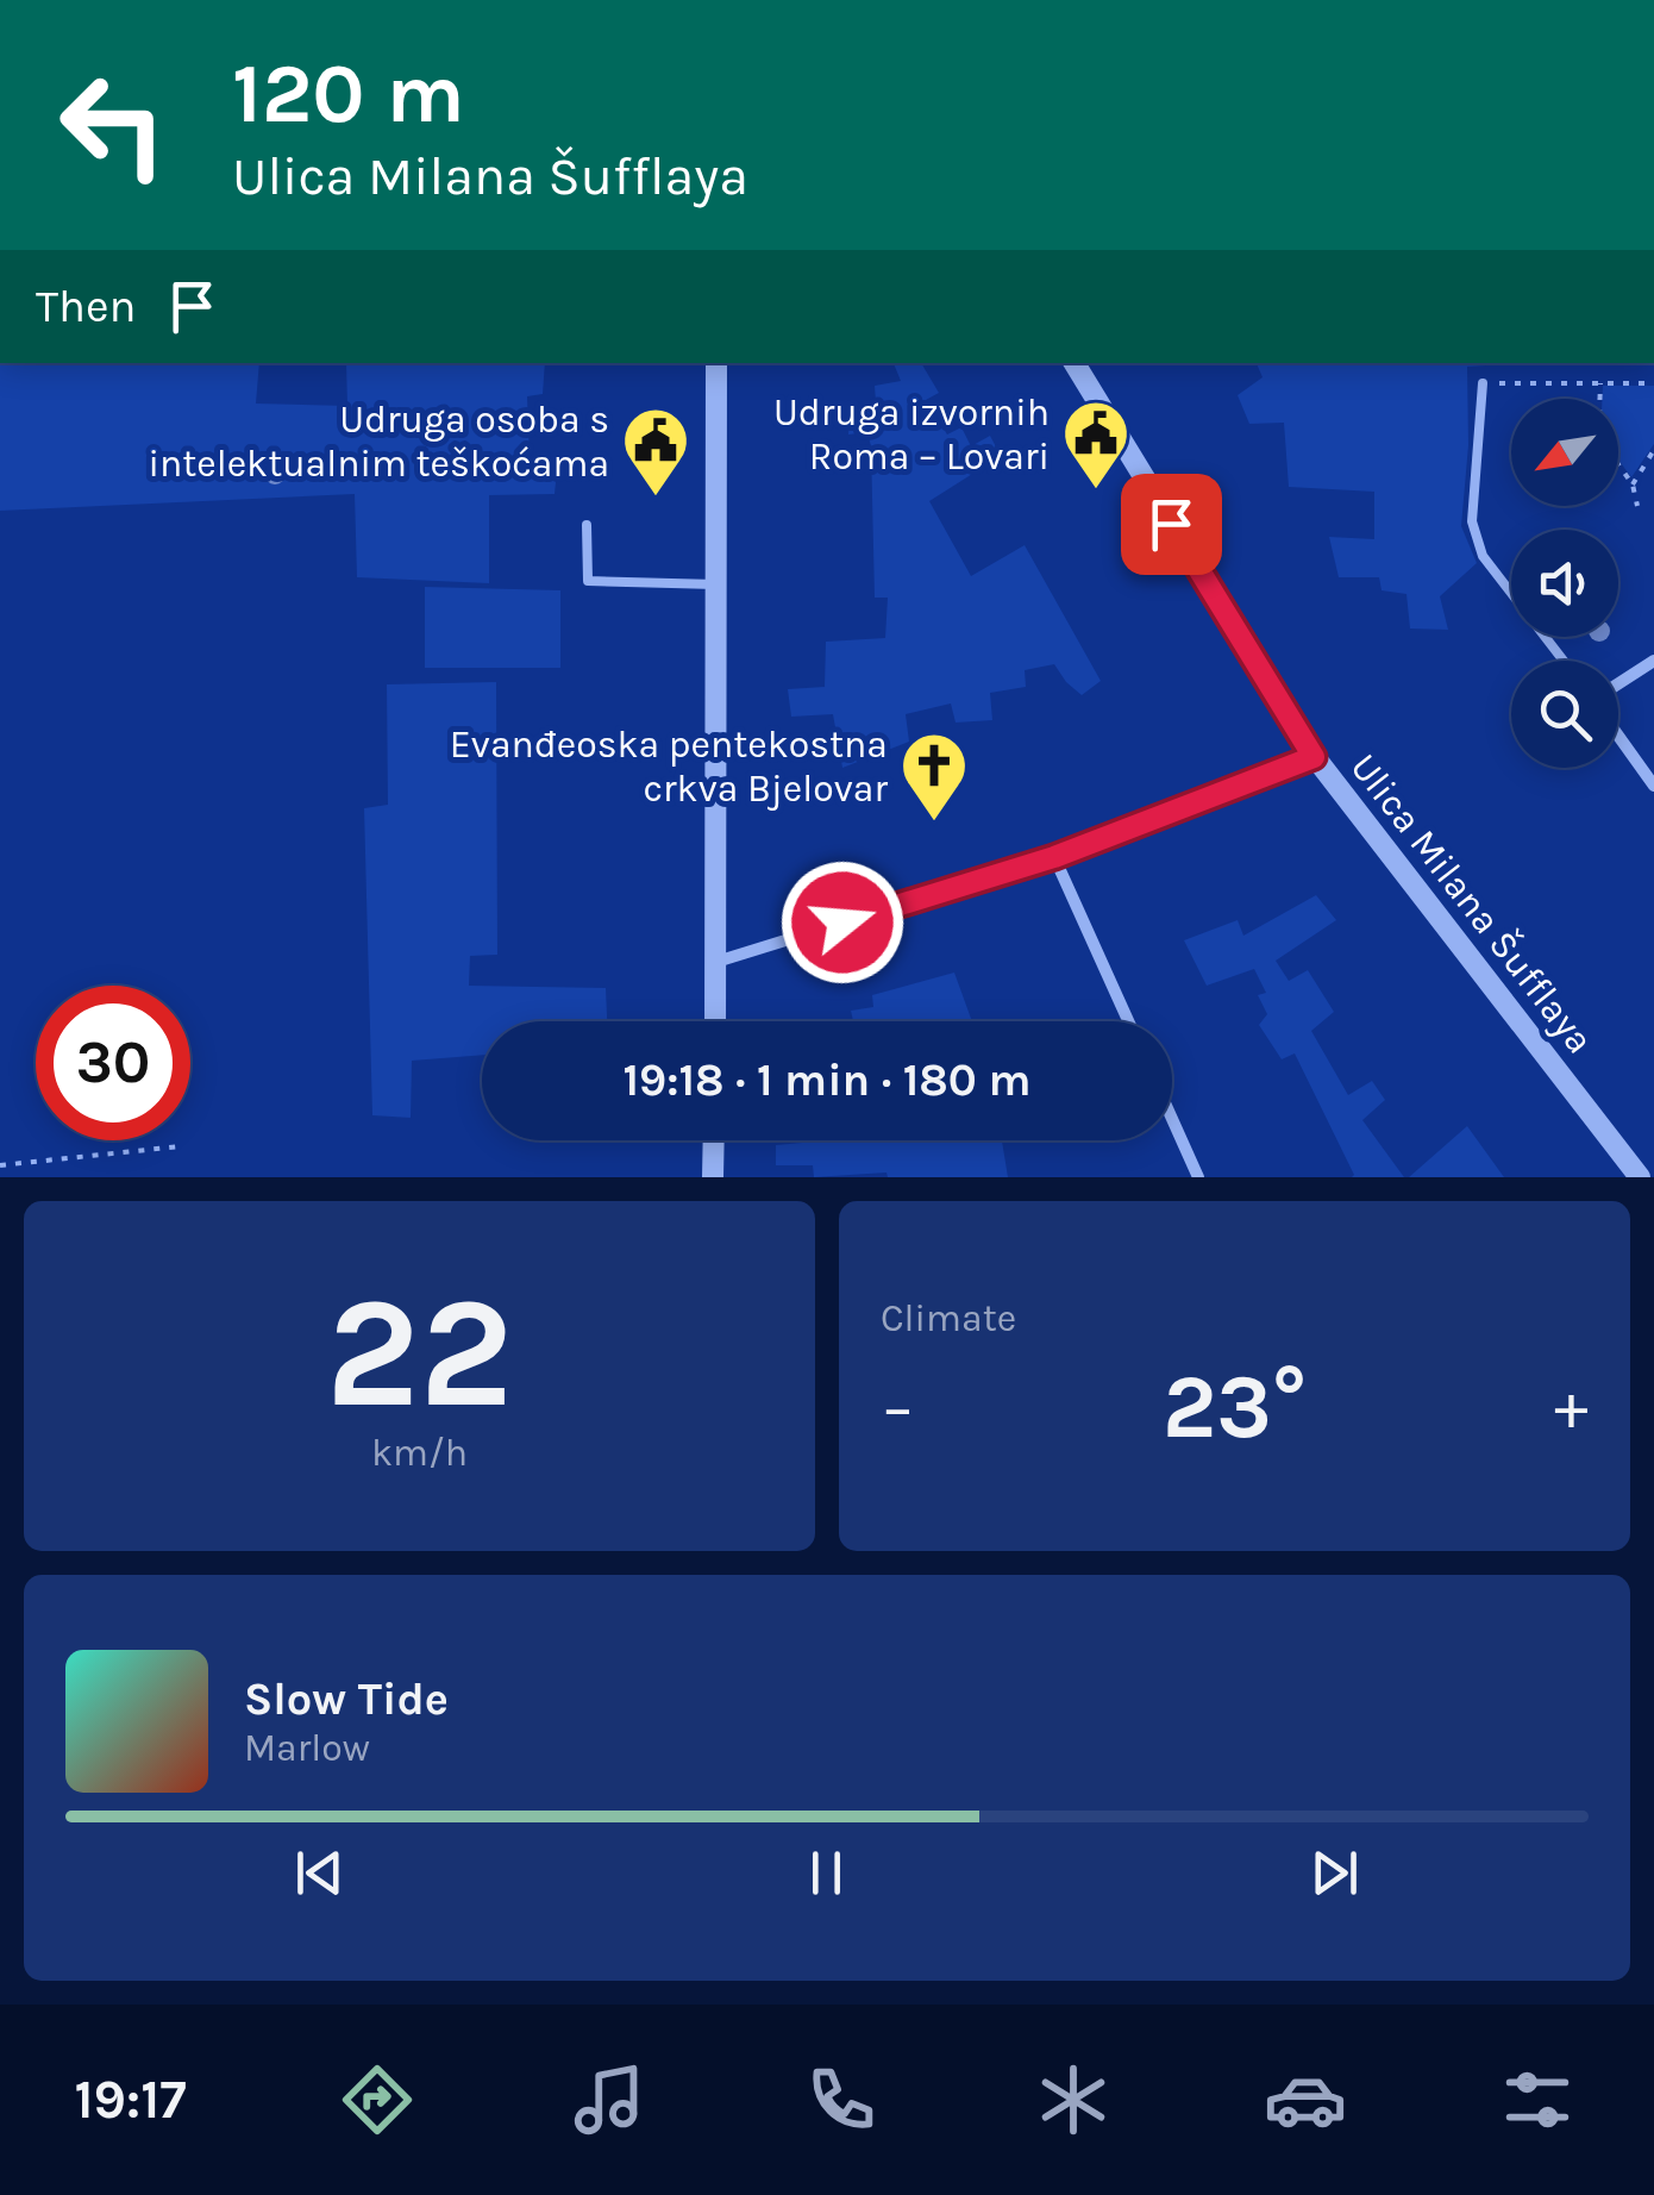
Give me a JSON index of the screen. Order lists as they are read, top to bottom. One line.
{"streets":{"street":["Ulica Milana Šufflaya"]},"places":{"public building":["Udruga izvornih Roma – Lovari","Udruga osoba s intelektualnim teškoćama"],"church":["Evanđeoska pentekostna crkva Bjelovar"]},"north":"bottom left","page":{"turn":["120 m","Ulica Milana Šufflaya"],"then":"Then","limit":"30","trip":"19:18 · 1 min · 180 m","tile":[["22","km/h"],"Climate"],"heat":["−","23°","+"],"song":["Slow Tide","Marlow"],"tabs":"19:17"}}
